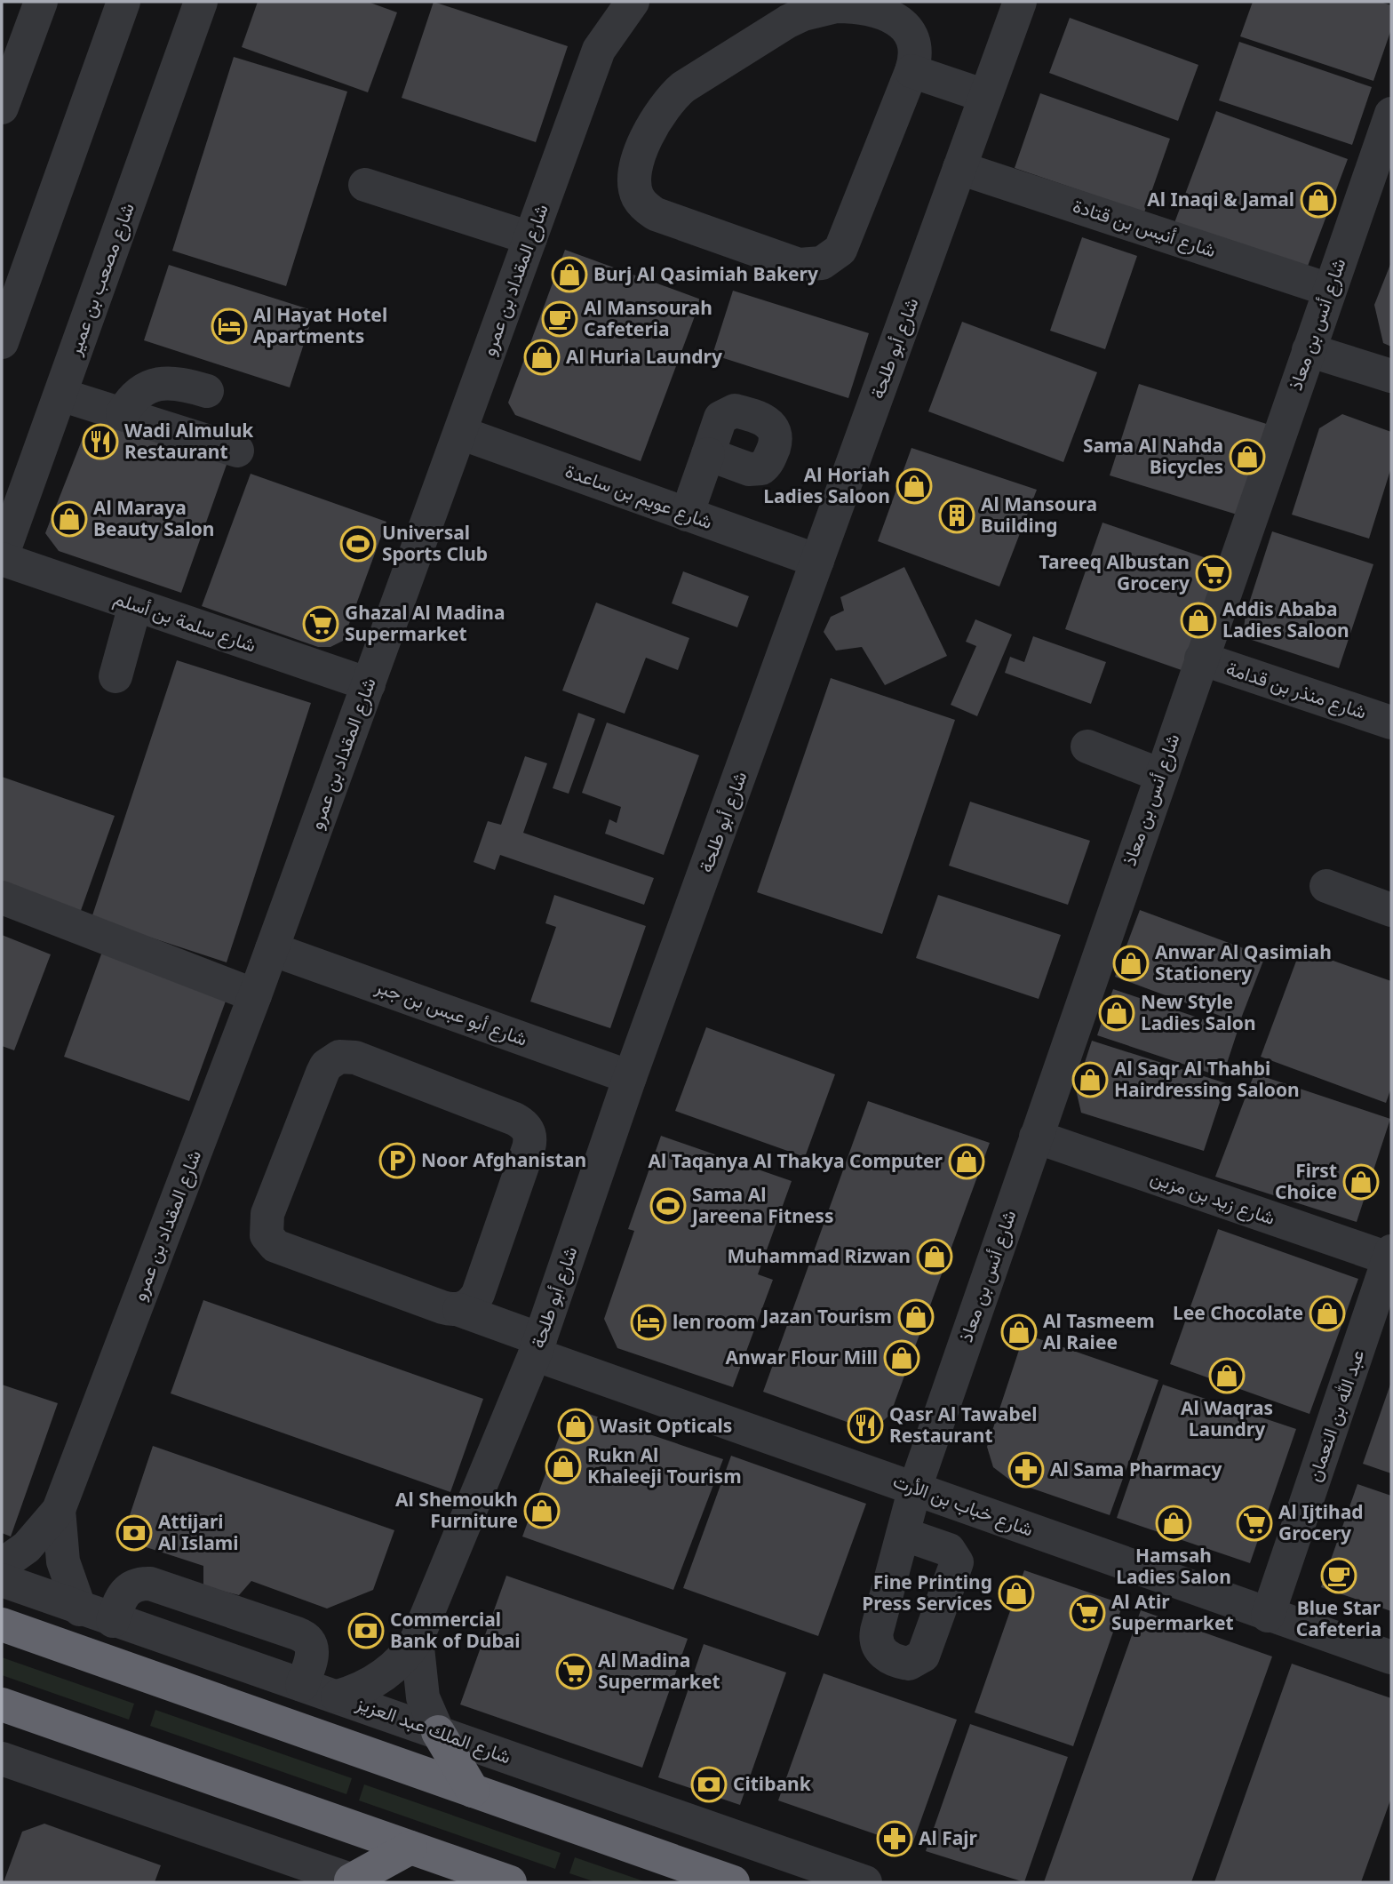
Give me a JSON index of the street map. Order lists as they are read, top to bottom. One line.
{"streets":{"street":["شارع أنيس بن قتادة","شارع مصعب بن عمير","شارع المقداد بن عمرو","شارع أنس بن معاذ","شارع أبو طلحة","شارع عويم بن ساعدة","شارع سلمة بن أسلم","شارع منذر بن قدامة","شارع أبو عبس بن جبر","شارع زيد بن مزين","عبد الله بن النعمان","شارع خباب بن الأرت","شارع الملك عبد العزيز"]},"crossings":[["شارع أنيس بن قتادة","شارع أنس بن معاذ"],["شارع أنيس بن قتادة","شارع أبو طلحة"],["شارع مصعب بن عمير","شارع سلمة بن أسلم"],["شارع المقداد بن عمرو","شارع عويم بن ساعدة"],["شارع المقداد بن عمرو","شارع سلمة بن أسلم"],["شارع المقداد بن عمرو","شارع أبو عبس بن جبر"],["شارع المقداد بن عمرو","شارع الملك عبد العزيز"],["شارع أنس بن معاذ","شارع منذر بن قدامة"],["شارع أنس بن معاذ","شارع زيد بن مزين"],["شارع أنس بن معاذ","شارع خباب بن الأرت"],["شارع أبو طلحة","شارع عويم بن ساعدة"],["شارع أبو طلحة","شارع أبو عبس بن جبر"],["شارع أبو طلحة","شارع خباب بن الأرت"],["شارع أبو طلحة","شارع الملك عبد العزيز"],["شارع زيد بن مزين","عبد الله بن النعمان"],["عبد الله بن النعمان","شارع خباب بن الأرت"]],"places":{"shop":["Al Inaqi & Jamal","Burj Al Qasimiah Bakery","Al Huria Laundry","Sama Al Nahda Bicycles","Al Horiah Ladies Saloon","Al Maraya Beauty Salon","Addis Ababa Ladies Saloon","Anwar Al Qasimiah Stationery","New Style Ladies Salon","Al Saqr Al Thahbi Hairdressing Saloon","Al Taqanya Al Thakya Computer","First Choice","Muhammad Rizwan","Lee Chocolate","Jazan Tourism","Al Tasmeem Al Raiee","Anwar Flour Mill","Al Waqras Laundry","Wasit Opticals","Rukn Al Khaleeji Tourism","Al Shemoukh Furniture","Hamsah Ladies Salon","Fine Printing Press Services"],"cafe":["Al Mansourah Cafeteria","Blue Star Cafeteria"],"hotel":["Al Hayat Hotel Apartments","len room"],"restaurant":["Wadi Almuluk Restaurant","Qasr Al Tawabel Restaurant"],"building":["Al Mansoura Building"],"sports":["Universal Sports Club","Sama Al Jareena Fitness"],"supermarket":["Tareeq Albustan Grocery","Ghazal Al Madina Supermarket","Al Ijtihad Grocery","Al Atir Supermarket","Al Madina Supermarket"],"parking":["Noor Afghanistan"],"pharmacy":["Al Sama Pharmacy","Al Fajr"],"bank":["Attijari Al Islami","Commercial Bank of Dubai","Citibank"]}}
